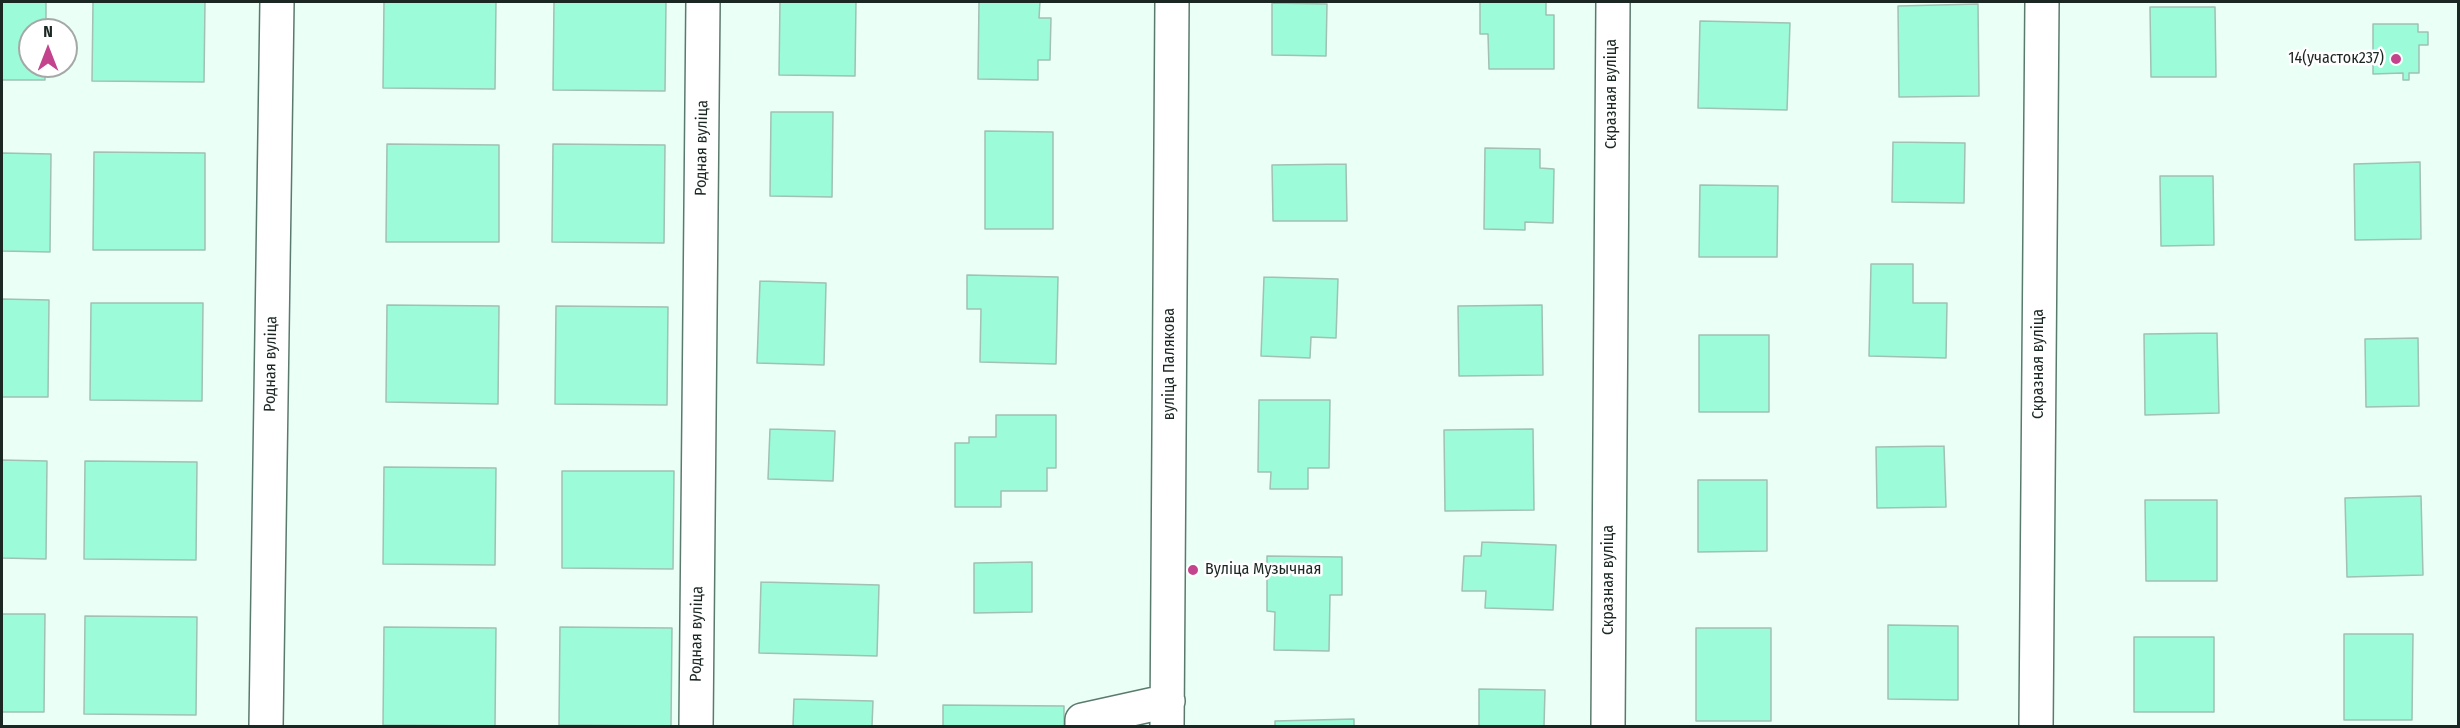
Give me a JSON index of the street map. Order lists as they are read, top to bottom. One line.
{"streets":{"street":["Скразная вуліца","Родная вуліца","вуліца Палякова"]},"places":["14(участок237)","Вуліца Музычная"],"north":"top"}
